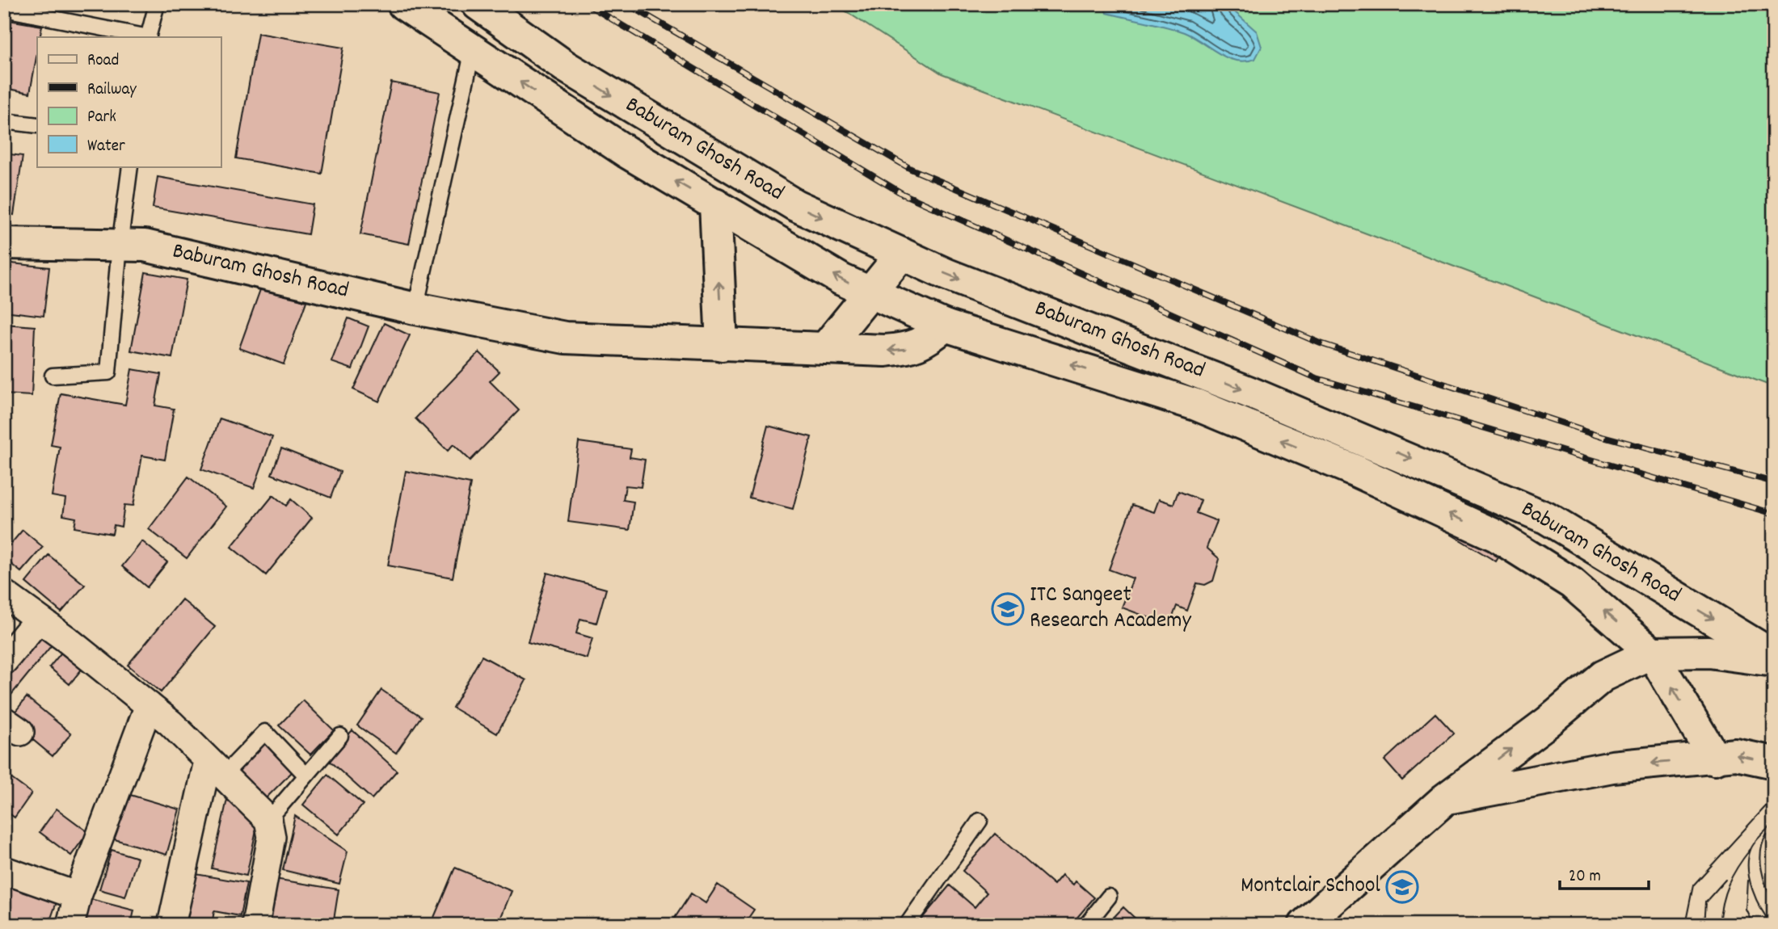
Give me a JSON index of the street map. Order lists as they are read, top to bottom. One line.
{"streets":{"main road":["Baburam Ghosh Road"]},"places":{"school or university":["ITC Sangeet Research Academy","Montclair School"]},"legend":["Road","Railway","Park","Water"],"scale_bar":"20 m"}
